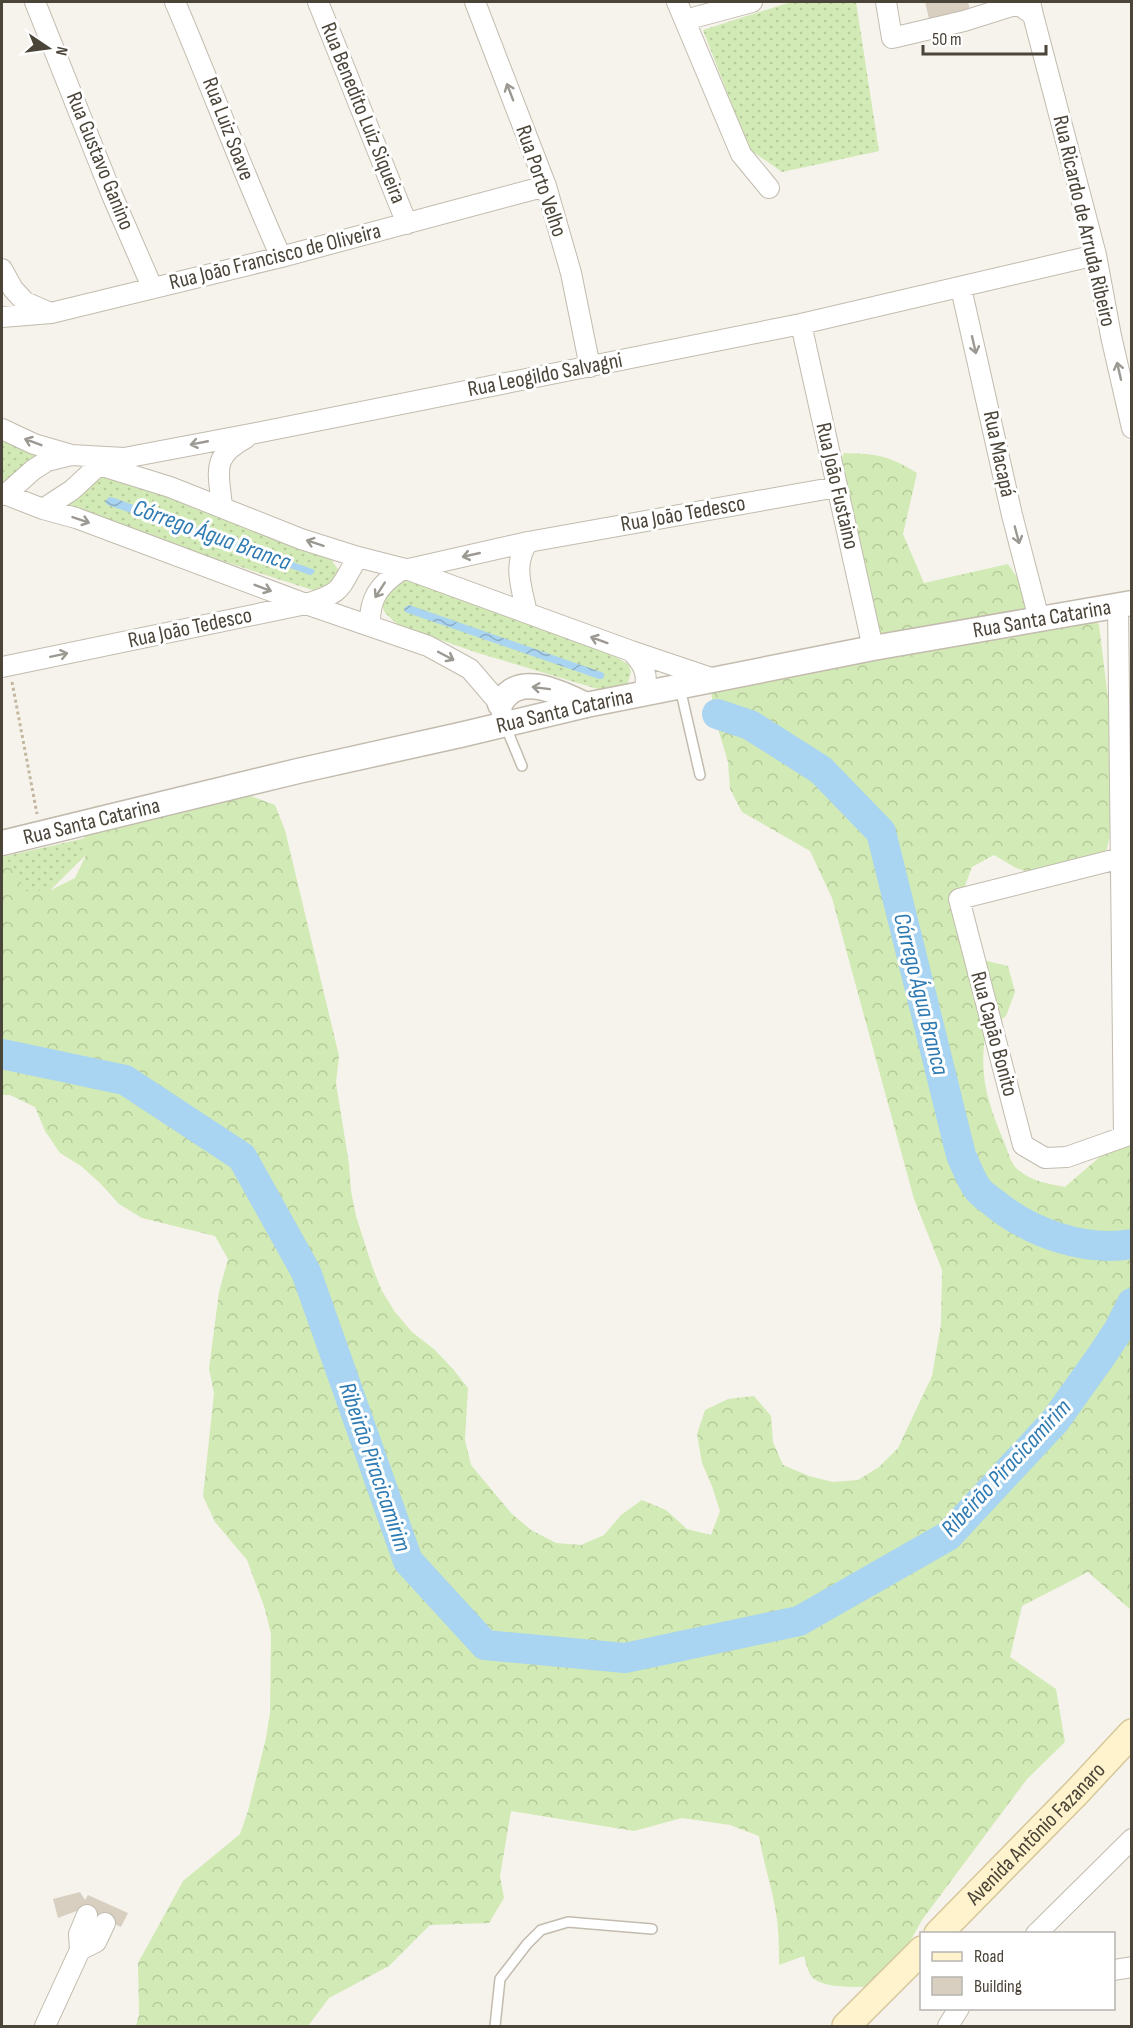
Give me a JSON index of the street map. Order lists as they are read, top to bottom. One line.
{"streets":{"main road":["Avenida Antônio Fazanaro"],"street":["Rua Benedito Luiz Siqueira","Rua Luiz Soave","Rua Gustavo Ganino","Rua Porto Velho","Rua Ricardo de Arruda Ribeiro","Rua João Francisco de Oliveira","Rua Leogildo Salvagni","Rua Macapá","Rua João Fustaino","Rua João Tedesco","Rua Santa Catarina","Rua Capão Bonito"]},"crossings":[["Rua Benedito Luiz Siqueira","Rua João Francisco de Oliveira"],["Rua Luiz Soave","Rua João Francisco de Oliveira"],["Rua Gustavo Ganino","Rua João Francisco de Oliveira"],["Rua Porto Velho","Rua João Francisco de Oliveira"],["Rua Porto Velho","Rua Leogildo Salvagni"],["Rua Ricardo de Arruda Ribeiro","Rua Leogildo Salvagni"],["Rua Leogildo Salvagni","Rua Macapá"],["Rua Leogildo Salvagni","Rua João Fustaino"],["Rua Macapá","Rua Santa Catarina"],["Rua João Fustaino","Rua João Tedesco"],["Rua João Fustaino","Rua Santa Catarina"]],"one_way":["Rua Porto Velho","Rua Ricardo de Arruda Ribeiro","Rua Macapá"],"water":["Córrego Água Branca","Ribeirão Piracicamirim"],"legend":["Road","Building"],"scale_bar":"50 m","north":"right"}
